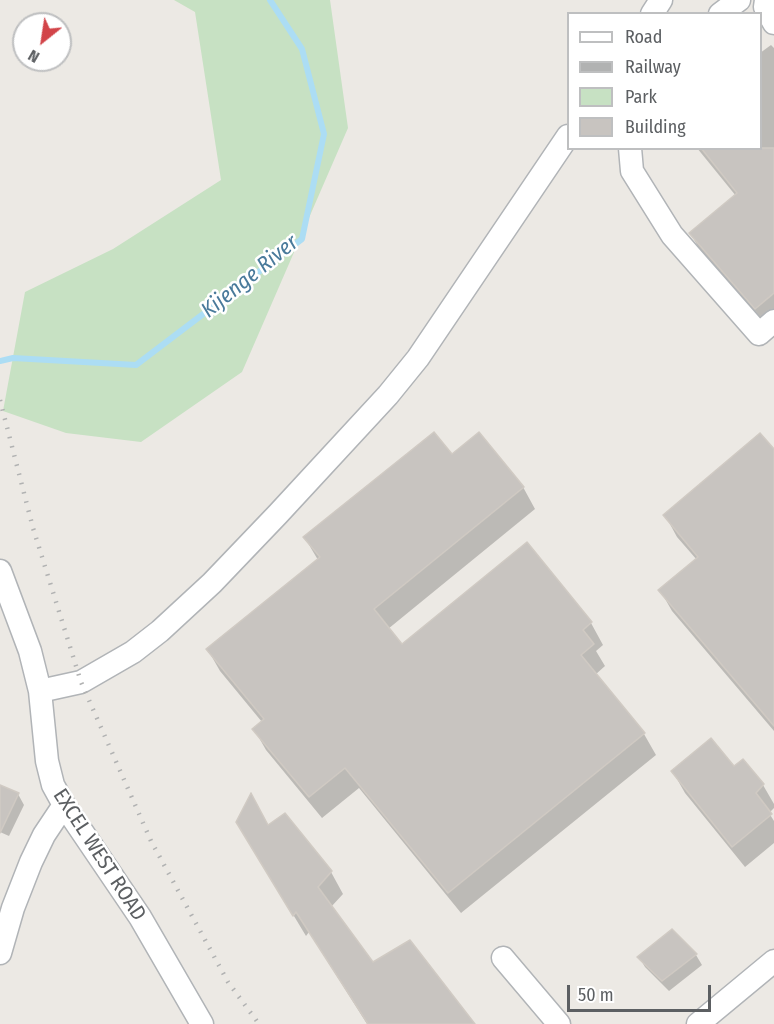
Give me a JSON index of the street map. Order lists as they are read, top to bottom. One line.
{"streets":{"street":["EXCEL WEST ROAD"]},"water":["Kijenge River"],"legend":["Road","Railway","Park","Building"],"scale_bar":"50 m","north":"bottom left"}
